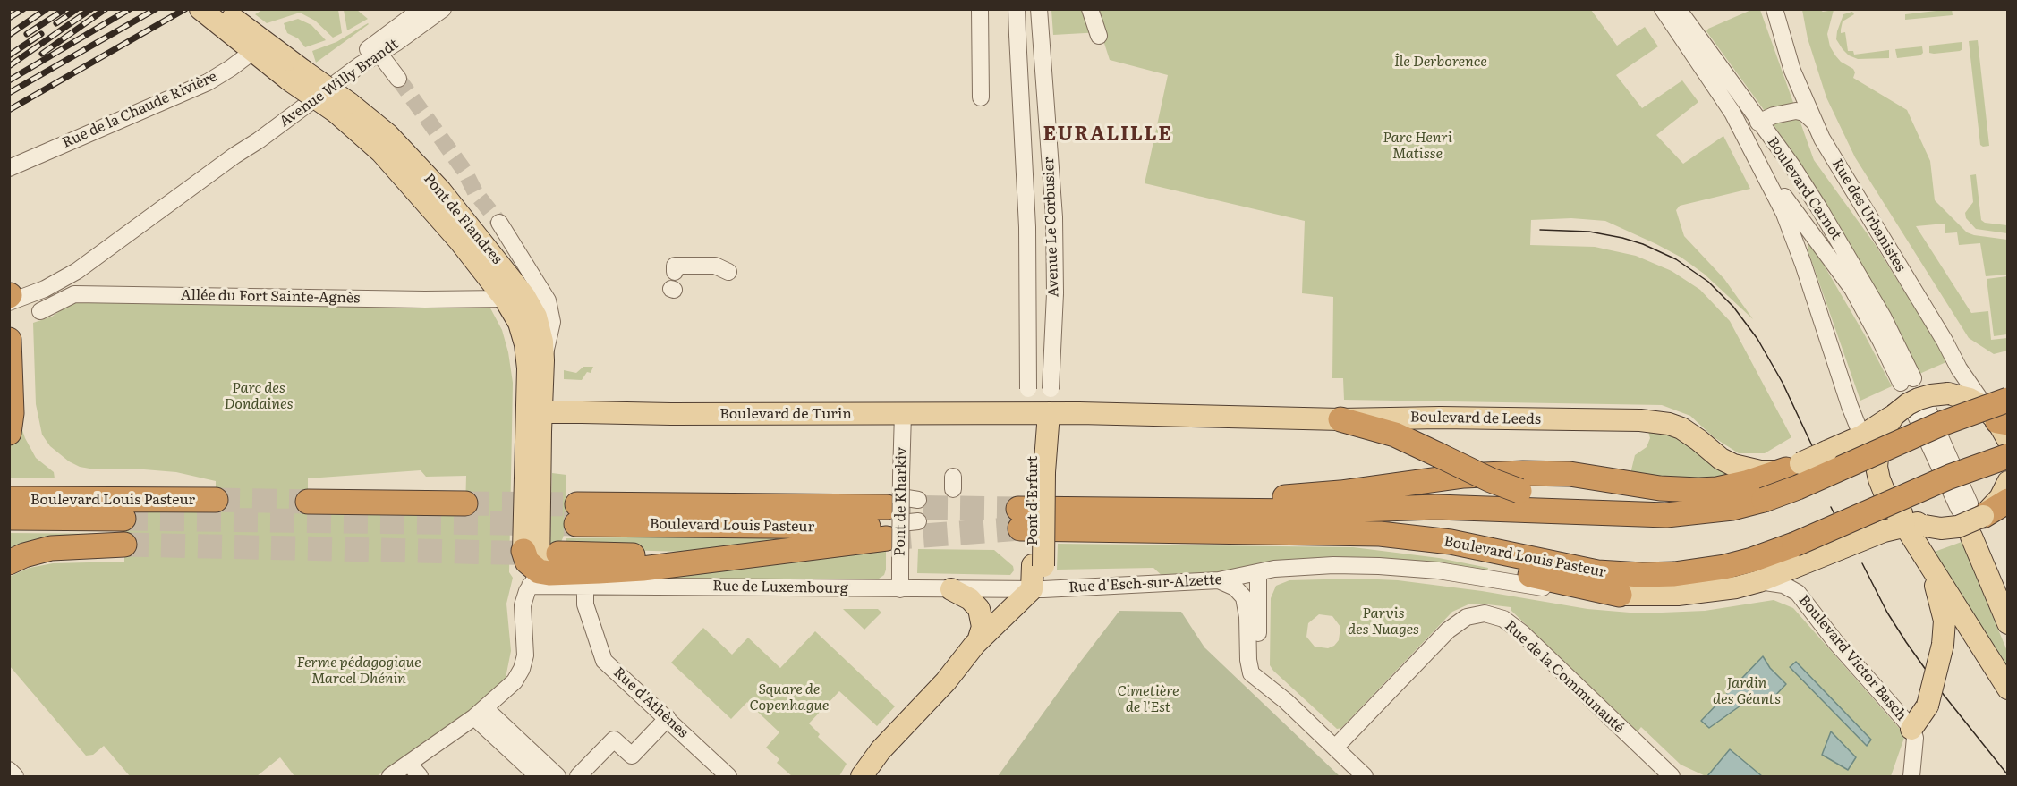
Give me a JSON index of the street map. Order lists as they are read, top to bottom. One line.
{"streets":{"highway":["Boulevard Louis Pasteur"],"main road":["Pont de Flandres","Boulevard de Turin","Boulevard de Leeds","Pont d'Erfurt"],"street":["Avenue Willy Brandt","Rue de la Chaude Rivière","Boulevard Carnot","Rue des Urbanistes","Avenue Le Corbusier","Allée du Fort Sainte-Agnès","Pont de Kharkiv","Rue d'Esch-sur-Alzette","Rue de Luxembourg","Boulevard Victor Basch","Rue de la Communauté","Rue d'Athènes"]},"crossings":[["Rue de la Chaude Rivière","Pont de Flandres"],["Boulevard Carnot","Boulevard de Leeds"],["Rue des Urbanistes","Boulevard de Leeds"],["Rue des Urbanistes","Boulevard Louis Pasteur"],["Pont de Flandres","Allée du Fort Sainte-Agnès"],["Pont de Flandres","Boulevard de Turin"],["Pont de Flandres","Rue de Luxembourg"],["Avenue Le Corbusier","Boulevard de Turin"],["Avenue Le Corbusier","Boulevard de Leeds"],["Avenue Le Corbusier","Pont d'Erfurt"],["Boulevard de Turin","Boulevard de Leeds"],["Boulevard de Turin","Pont d'Erfurt"],["Boulevard de Turin","Pont de Kharkiv"],["Boulevard de Leeds","Boulevard Louis Pasteur"],["Boulevard de Leeds","Pont d'Erfurt"],["Boulevard Louis Pasteur","Pont de Kharkiv"],["Boulevard Louis Pasteur","Rue d'Esch-sur-Alzette"],["Boulevard Louis Pasteur","Boulevard Victor Basch"],["Pont d'Erfurt","Rue d'Esch-sur-Alzette"],["Pont d'Erfurt","Rue de Luxembourg"],["Pont de Kharkiv","Rue de Luxembourg"],["Rue d'Esch-sur-Alzette","Rue de Luxembourg"],["Rue de Luxembourg","Rue d'Athènes"]],"districts":["EURALILLE"],"parks":["Île Derborence","Parc Henri Matisse","Parc des Dondaines","Parvis des Nuages","Ferme pédagogique Marcel Dhénin","Jardin des Géants","Square de Copenhague","Cimetière de l'Est"]}
